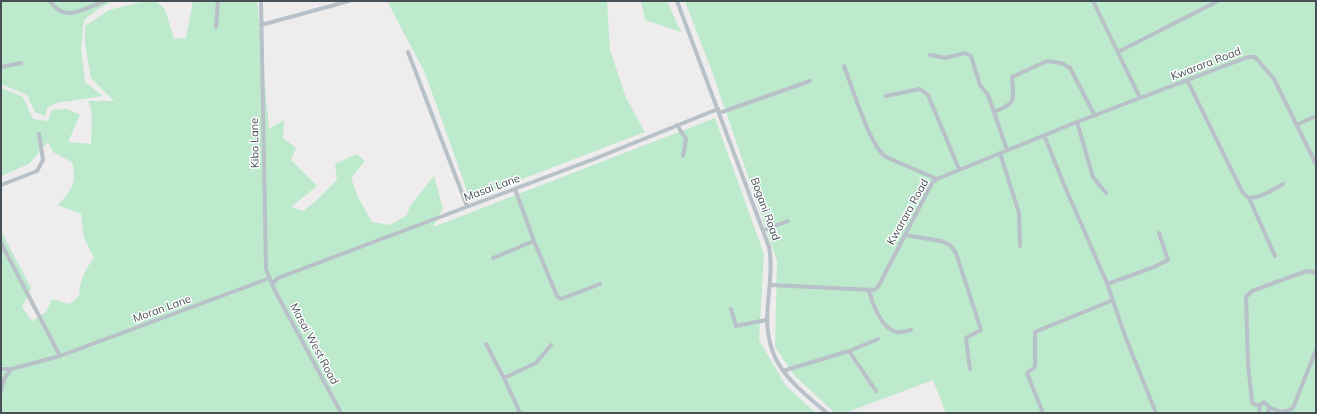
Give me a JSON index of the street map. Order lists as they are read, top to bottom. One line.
{"streets":{"street":["Kwarara Road","Kibo Lane","Masai Lane","Bogani Road","Moran Lane","Masai West Road"]},"crossings":[["Kibo Lane","Masai Lane"],["Kibo Lane","Moran Lane"],["Kibo Lane","Masai West Road"],["Masai Lane","Bogani Road"],["Masai Lane","Masai West Road"]]}
